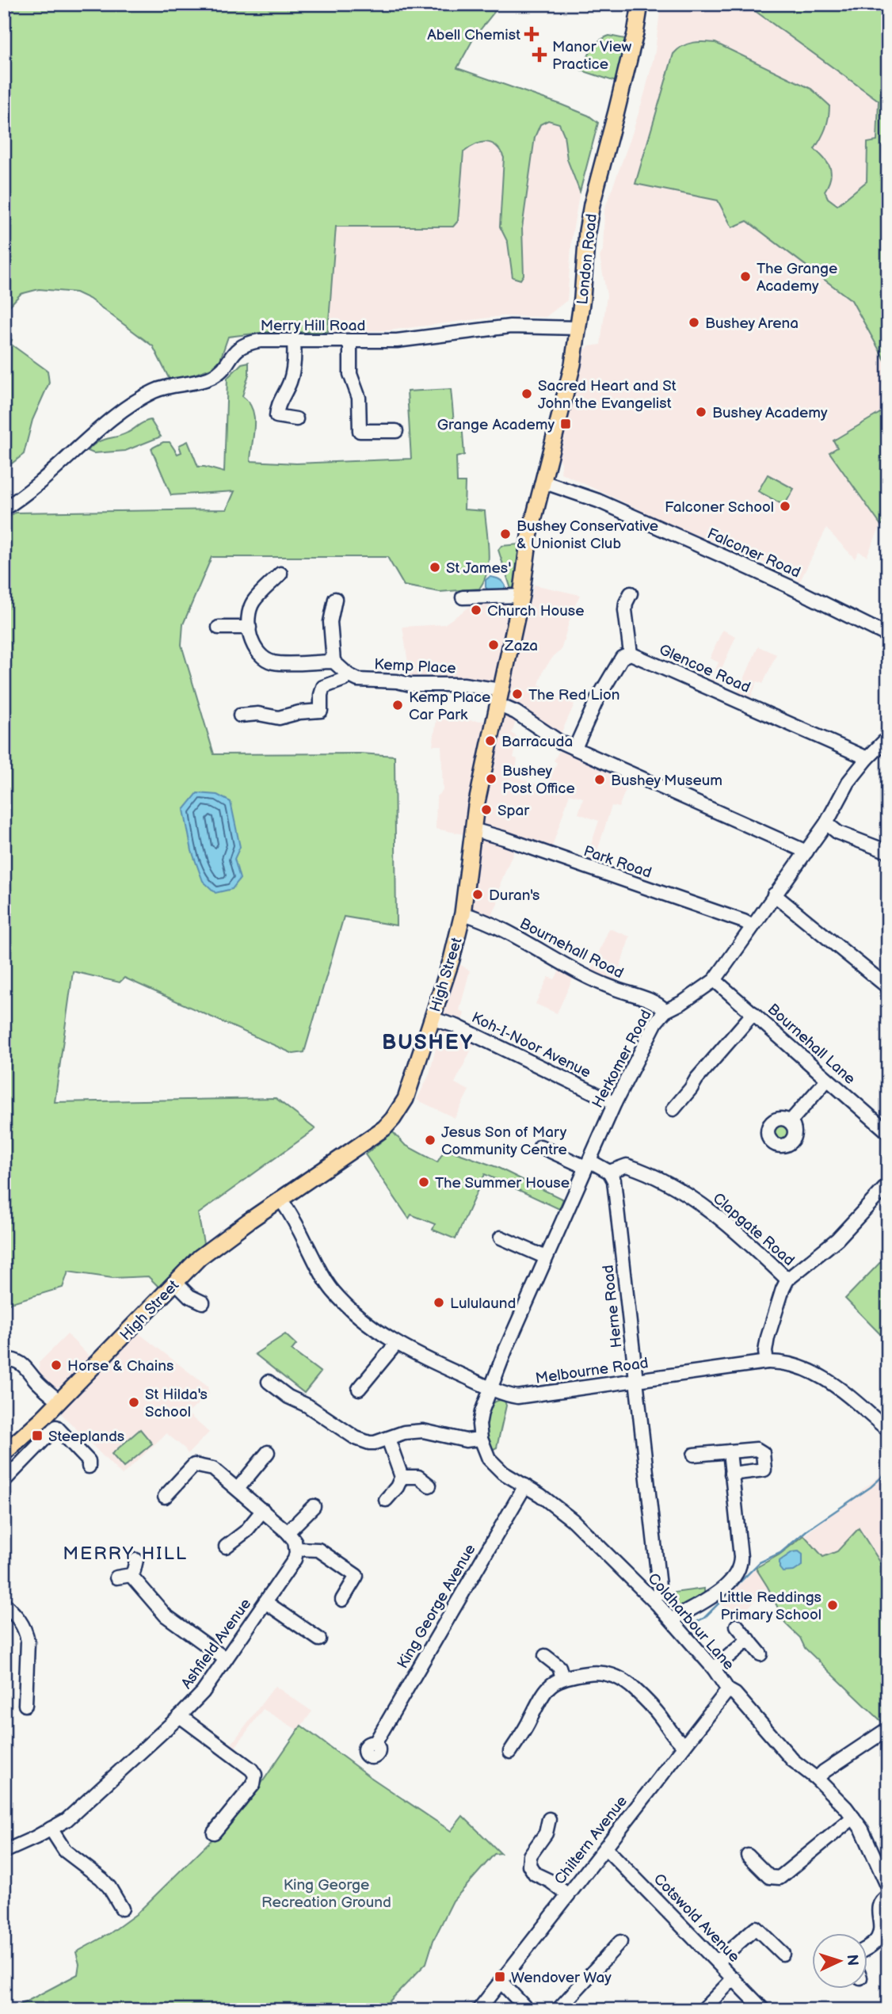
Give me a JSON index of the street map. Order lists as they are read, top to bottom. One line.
{"streets":{"main road":["London Road","High Street"],"street":["Merry Hill Road","Falconer Road","Kemp Place","Glencoe Road","Park Road","Bournehall Road","Bournehall Lane","Koh-I-Noor Avenue","Herkomer Road","Clapgate Road","Herne Road","Melbourne Road","King George Avenue","Coldharbour Lane","Ashfield Avenue","Chiltern Avenue","Cotswold Avenue"]},"crossings":[["London Road","Merry Hill Road"],["London Road","Falconer Road"],["London Road","High Street"],["Falconer Road","High Street"],["Kemp Place","High Street"],["Kemp Place","Herkomer Road"],["Glencoe Road","Herkomer Road"],["Park Road","High Street"],["Park Road","Herkomer Road"],["Bournehall Road","High Street"],["Bournehall Road","Herkomer Road"],["High Street","Koh-I-Noor Avenue"],["High Street","Melbourne Road"],["Bournehall Lane","Herkomer Road"],["Koh-I-Noor Avenue","Herkomer Road"],["Herkomer Road","Melbourne Road"],["Herkomer Road","Coldharbour Lane"],["Clapgate Road","Herne Road"],["Herne Road","Melbourne Road"],["Melbourne Road","Coldharbour Lane"],["King George Avenue","Coldharbour Lane"],["Coldharbour Lane","Chiltern Avenue"],["Chiltern Avenue","Cotswold Avenue"]],"districts":["BUSHEY","MERRY HILL"],"parks":["King George Recreation Ground"],"places":{"health":["Abell Chemist","Manor View Practice"],"other":["The Grange Academy","Bushey Arena","Sacred Heart and St John the Evangelist","Bushey Academy","Falconer School","Bushey Conservative & Unionist Club","St James'","Church House","Zaza","The Red Lion","Kemp Place Car Park","Barracuda","Bushey Post Office","Bushey Museum","Spar","Duran's","Jesus Son of Mary Community Centre","The Summer House","Lululaund","Horse & Chains","St Hilda's School","Little Reddings Primary School"],"transit":["Grange Academy","Steeplands","Wendover Way"]},"north":"right"}
